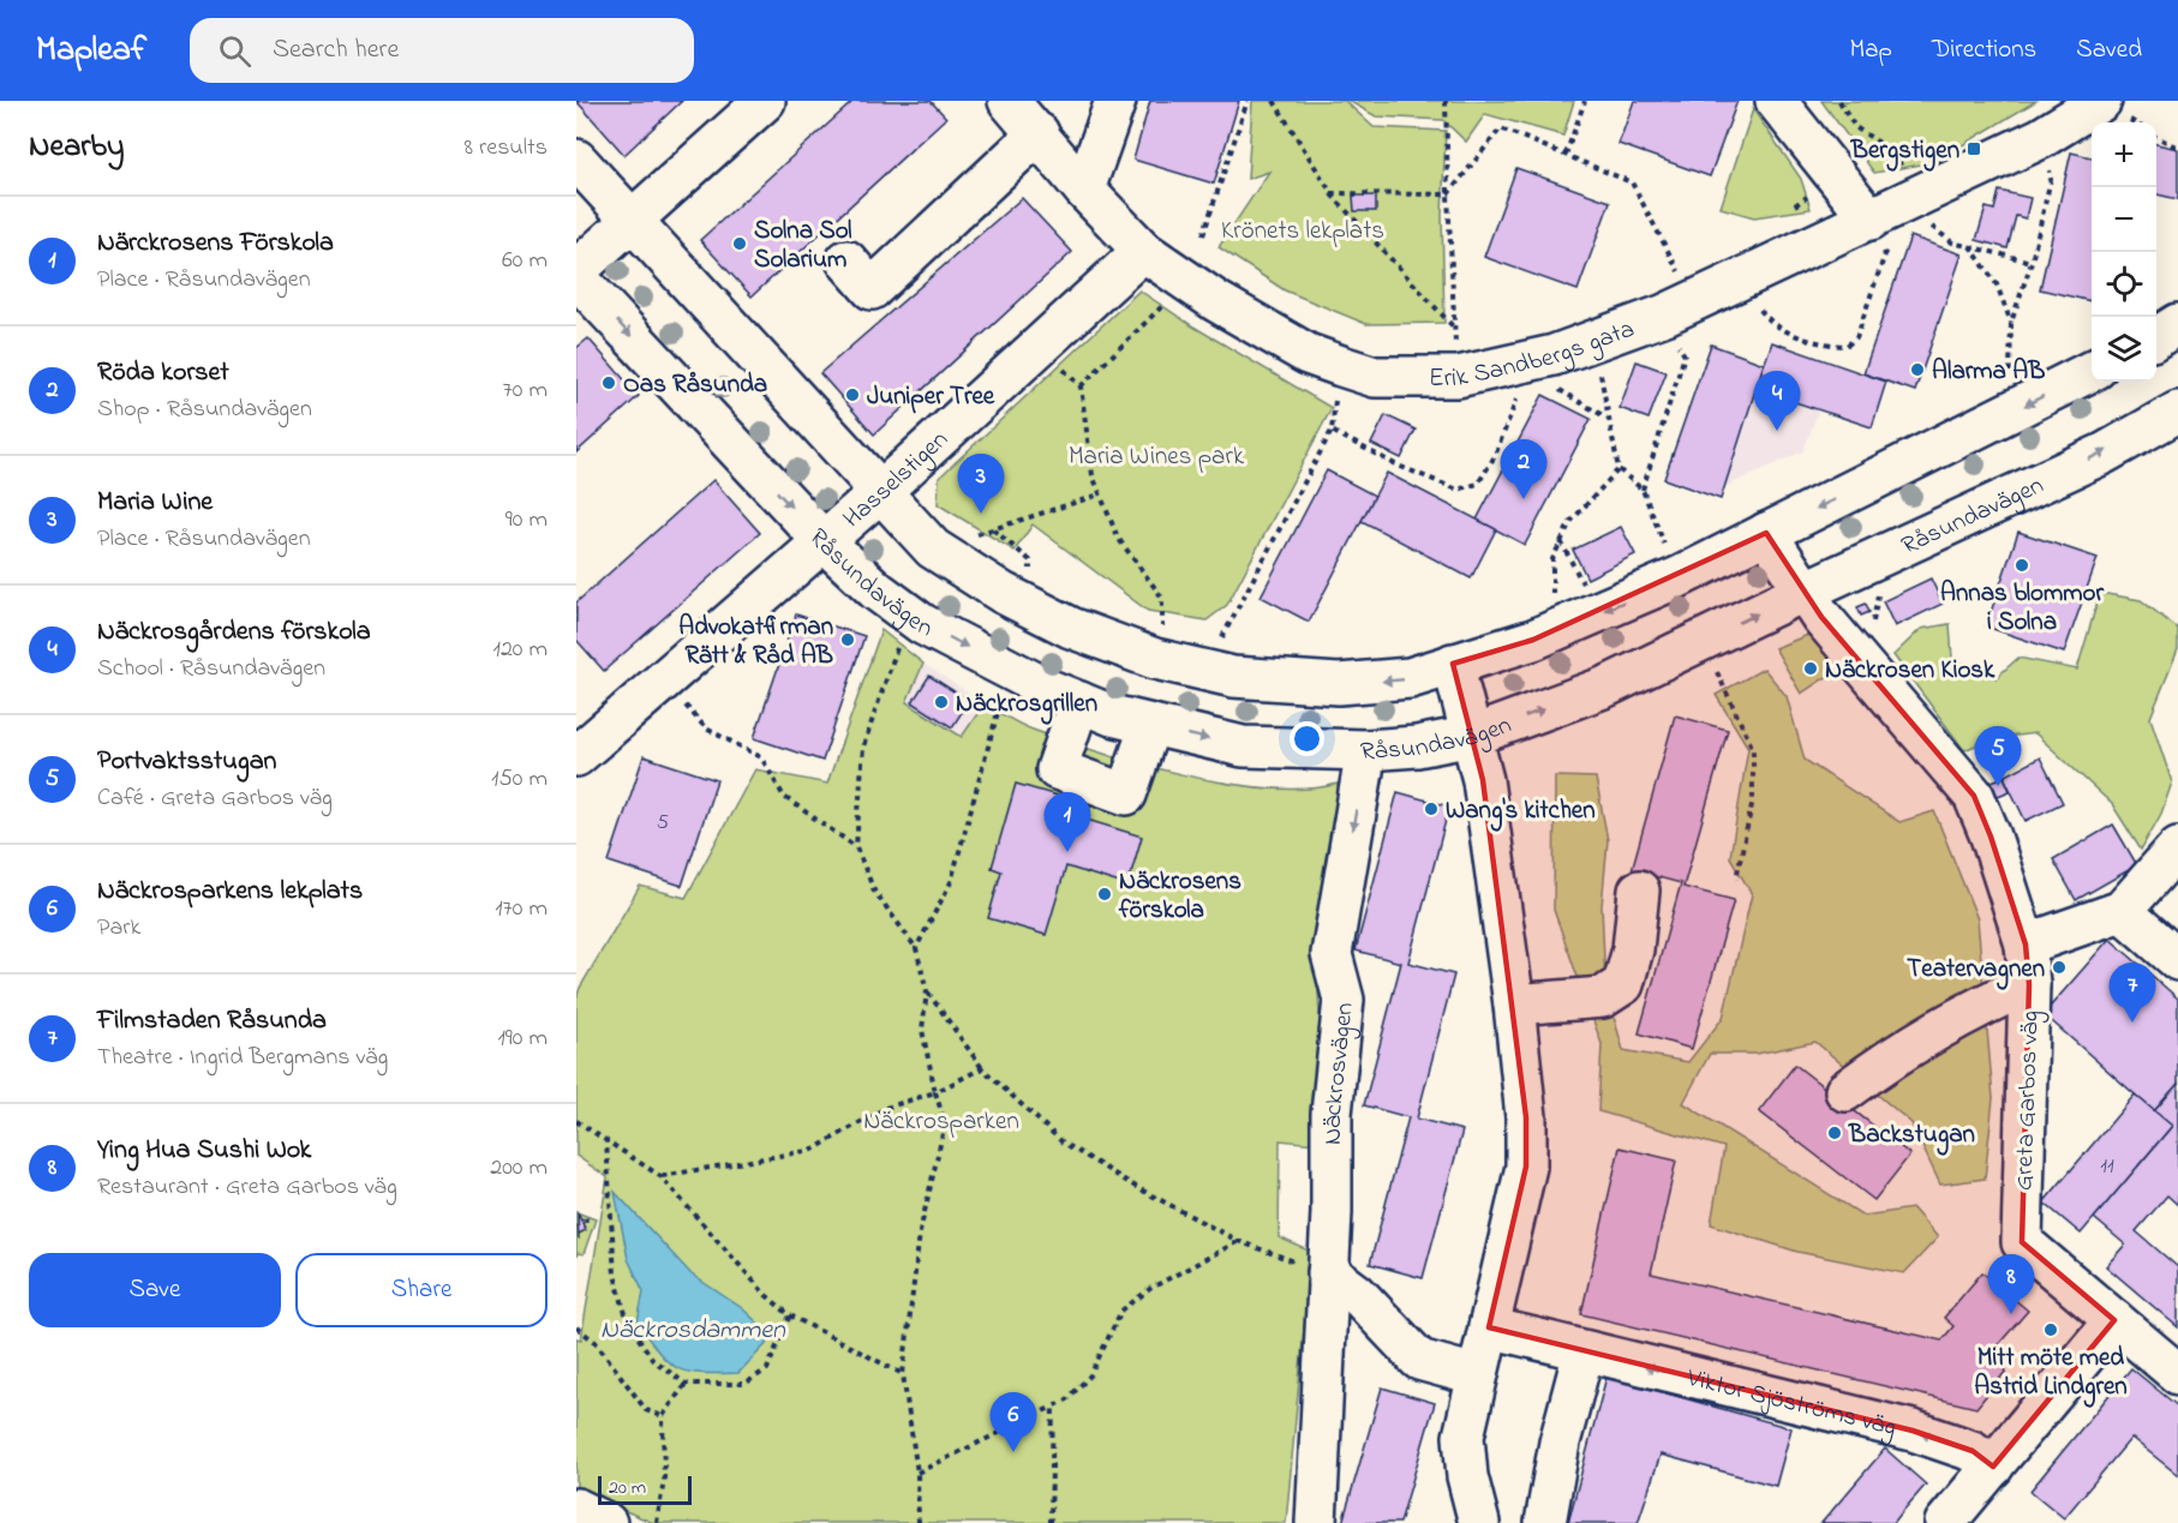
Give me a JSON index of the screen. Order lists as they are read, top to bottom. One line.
{"streets":{"street":["Erik Sandbergs gata","Hasselstigen","Råsundavägen","Näckrosvägen","Greta Garbos väg","Viktor Sjöströms väg"]},"crossings":[["Erik Sandbergs gata","Hasselstigen"],["Hasselstigen","Råsundavägen"],["Råsundavägen","Näckrosvägen"],["Råsundavägen","Greta Garbos väg"]],"one_way":["Råsundavägen","Viktor Sjöströms väg"],"water":["Näckrosdammen"],"parks":["Krönets lekplats","Maria Wines park","Näckrosparken"],"places":{"transit":["Bergstigen"],"other":["Solna Sol Solarium","Alarma AB","Oas Råsunda","Juniper Tree","Annas blommor i Solna","Advokatfirman Rätt & Råd AB","Näckrosen Kiosk","Näckrosgrillen","Wang's kitchen","Näckrosens förskola","Teatervagnen","Backstugan","Mitt möte med Astrid Lindgren"]},"house_numbers":["5","11"],"scale_bar":"20 m","page":{"header":"Mapleaf","search":"Search here","nav":["Map","Directions","Saved"],"heading":["Nearby","8 results"],"map_buttons":["+","−"],"list":[{"mark":"1","name":"Närckrosens Förskola","note":"Place · Råsundavägen","value":"60 m"},{"mark":"2","name":"Röda korset","note":"Shop · Råsundavägen","value":"70 m"},{"mark":"3","name":"Maria Wine","note":"Place · Råsundavägen","value":"90 m"},{"mark":"4","name":"Näckrosgårdens förskola","note":"School · Råsundavägen","value":"120 m"},{"mark":"5","name":"Portvaktsstugan","note":"Café · Greta Garbos väg","value":"150 m"},{"mark":"6","name":"Näckrosparkens lekplats","note":"Park","value":"170 m"},{"mark":"7","name":"Filmstaden Råsunda","note":"Theatre · Ingrid Bergmans väg","value":"190 m"},{"mark":"8","name":"Ying Hua Sushi Wok","note":"Restaurant · Greta Garbos väg","value":"200 m"}],"pins":["4","2","3","5","1","7","8","6"],"buttons":["Save","Share"],"scale":"20 m"}}
